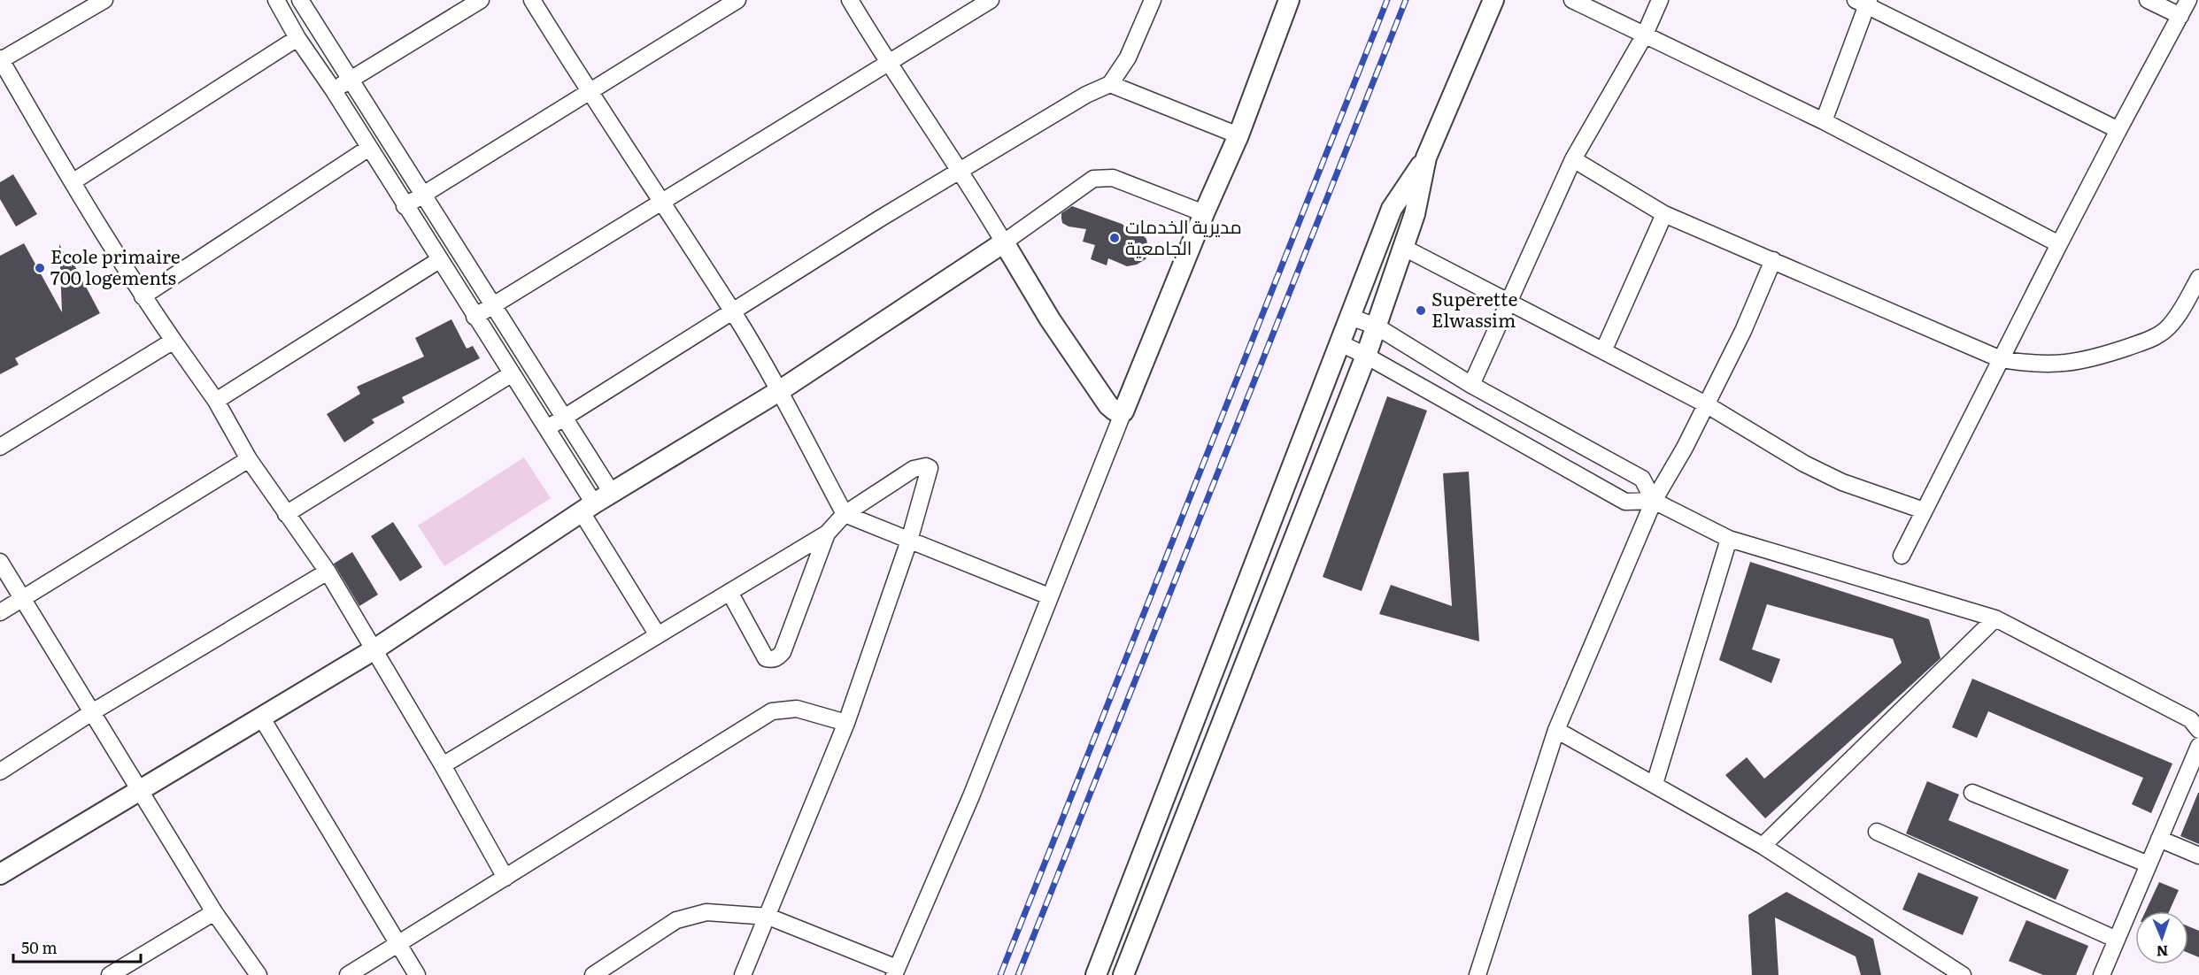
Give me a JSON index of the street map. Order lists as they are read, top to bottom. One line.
{"places":["مديرية الخدمات الجامعية","Ecole primaire 700 logements","Superette Elwassim"],"scale_bar":"50 m","north":"bottom"}
